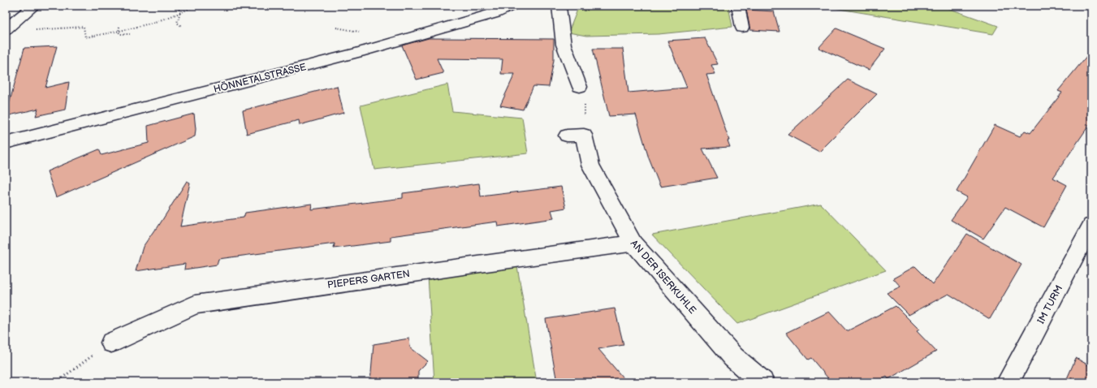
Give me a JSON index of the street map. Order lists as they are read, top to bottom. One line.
{"streets":{"street":["HÖNNETALSTRASSE","AN DER ISERKUHLE","PIEPERS GARTEN","IM TURM"]},"crossings":[["AN DER ISERKUHLE","PIEPERS GARTEN"]]}
